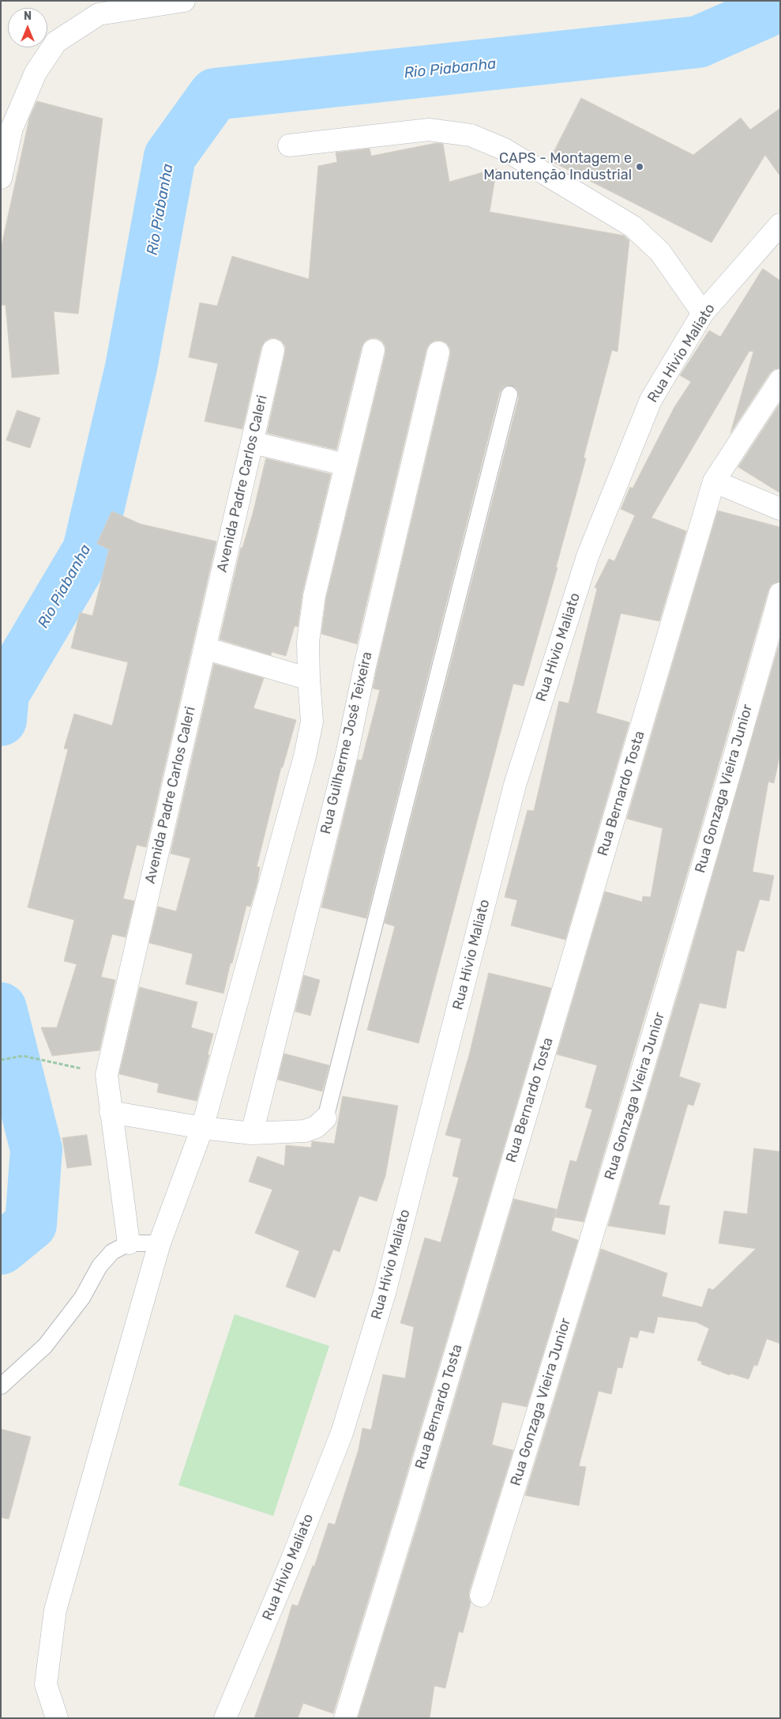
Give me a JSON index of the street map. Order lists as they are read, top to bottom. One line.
{"streets":{"street":["Rua Hivio Maliato","Avenida Padre Carlos Caleri","Rua Guilherme José Teixeira","Rua Gonzaga Vieira Junior","Rua Bernardo Tosta"]},"water":["Rio Piabanha"],"places":["CAPS - Montagem e Manutenção Industrial"],"north":"top"}
